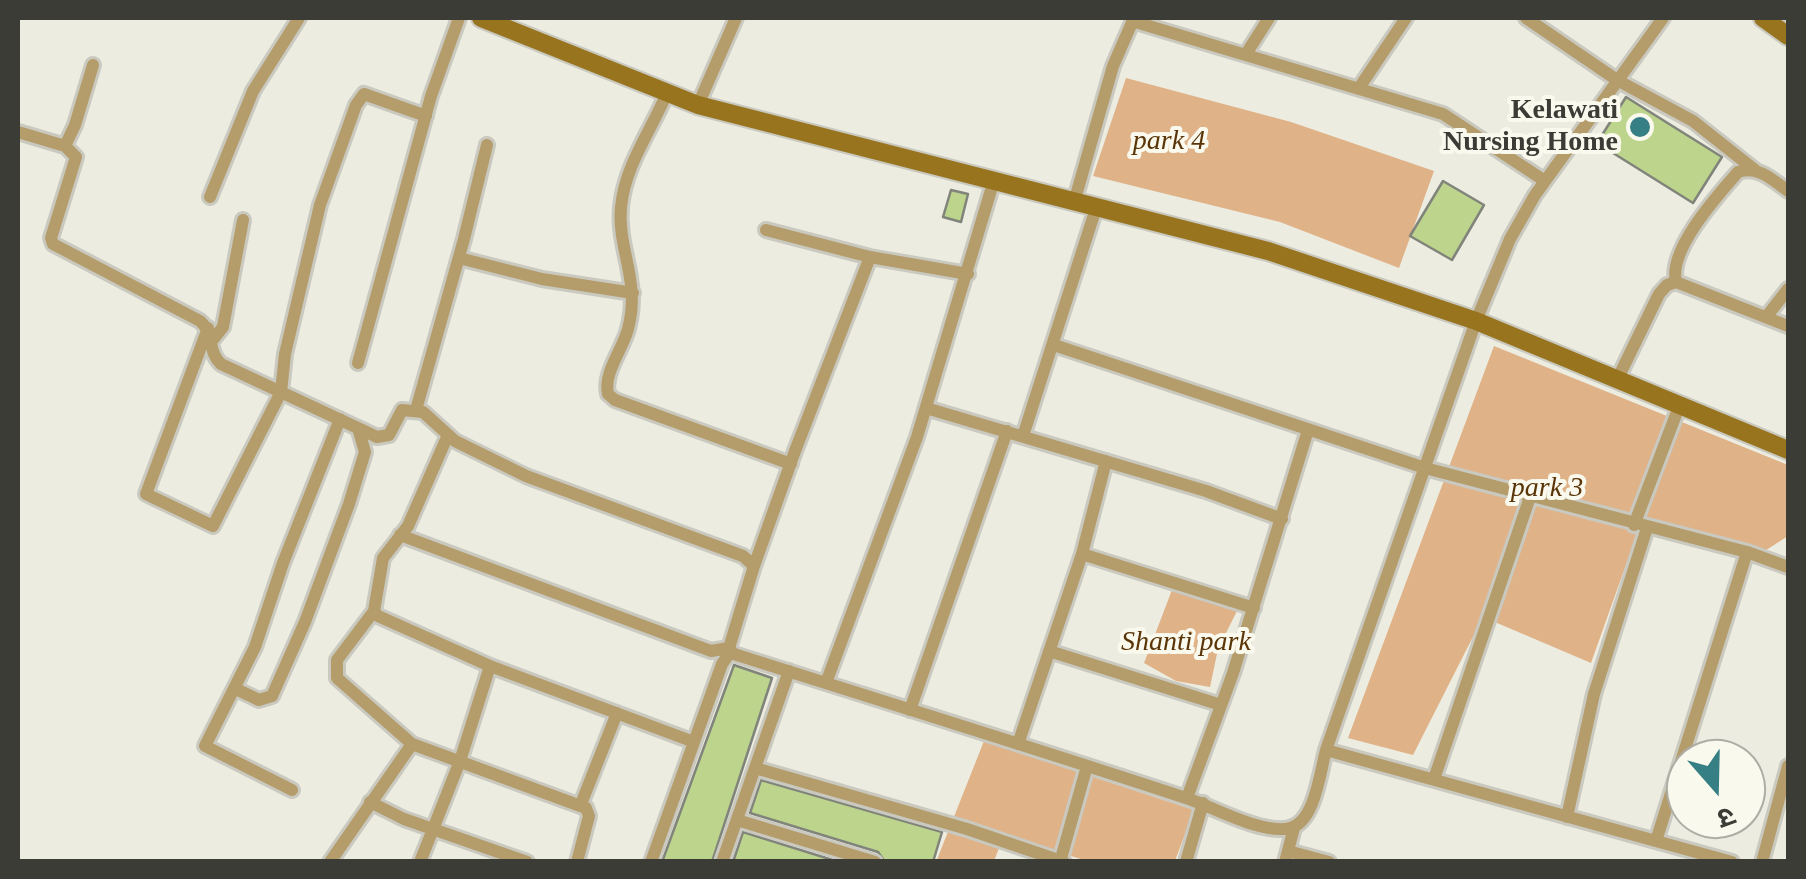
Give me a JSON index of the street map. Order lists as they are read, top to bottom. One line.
{"parks":["park 4","park 3","Shanti park"],"places":["Kelawati Nursing Home"],"north":"bottom"}
